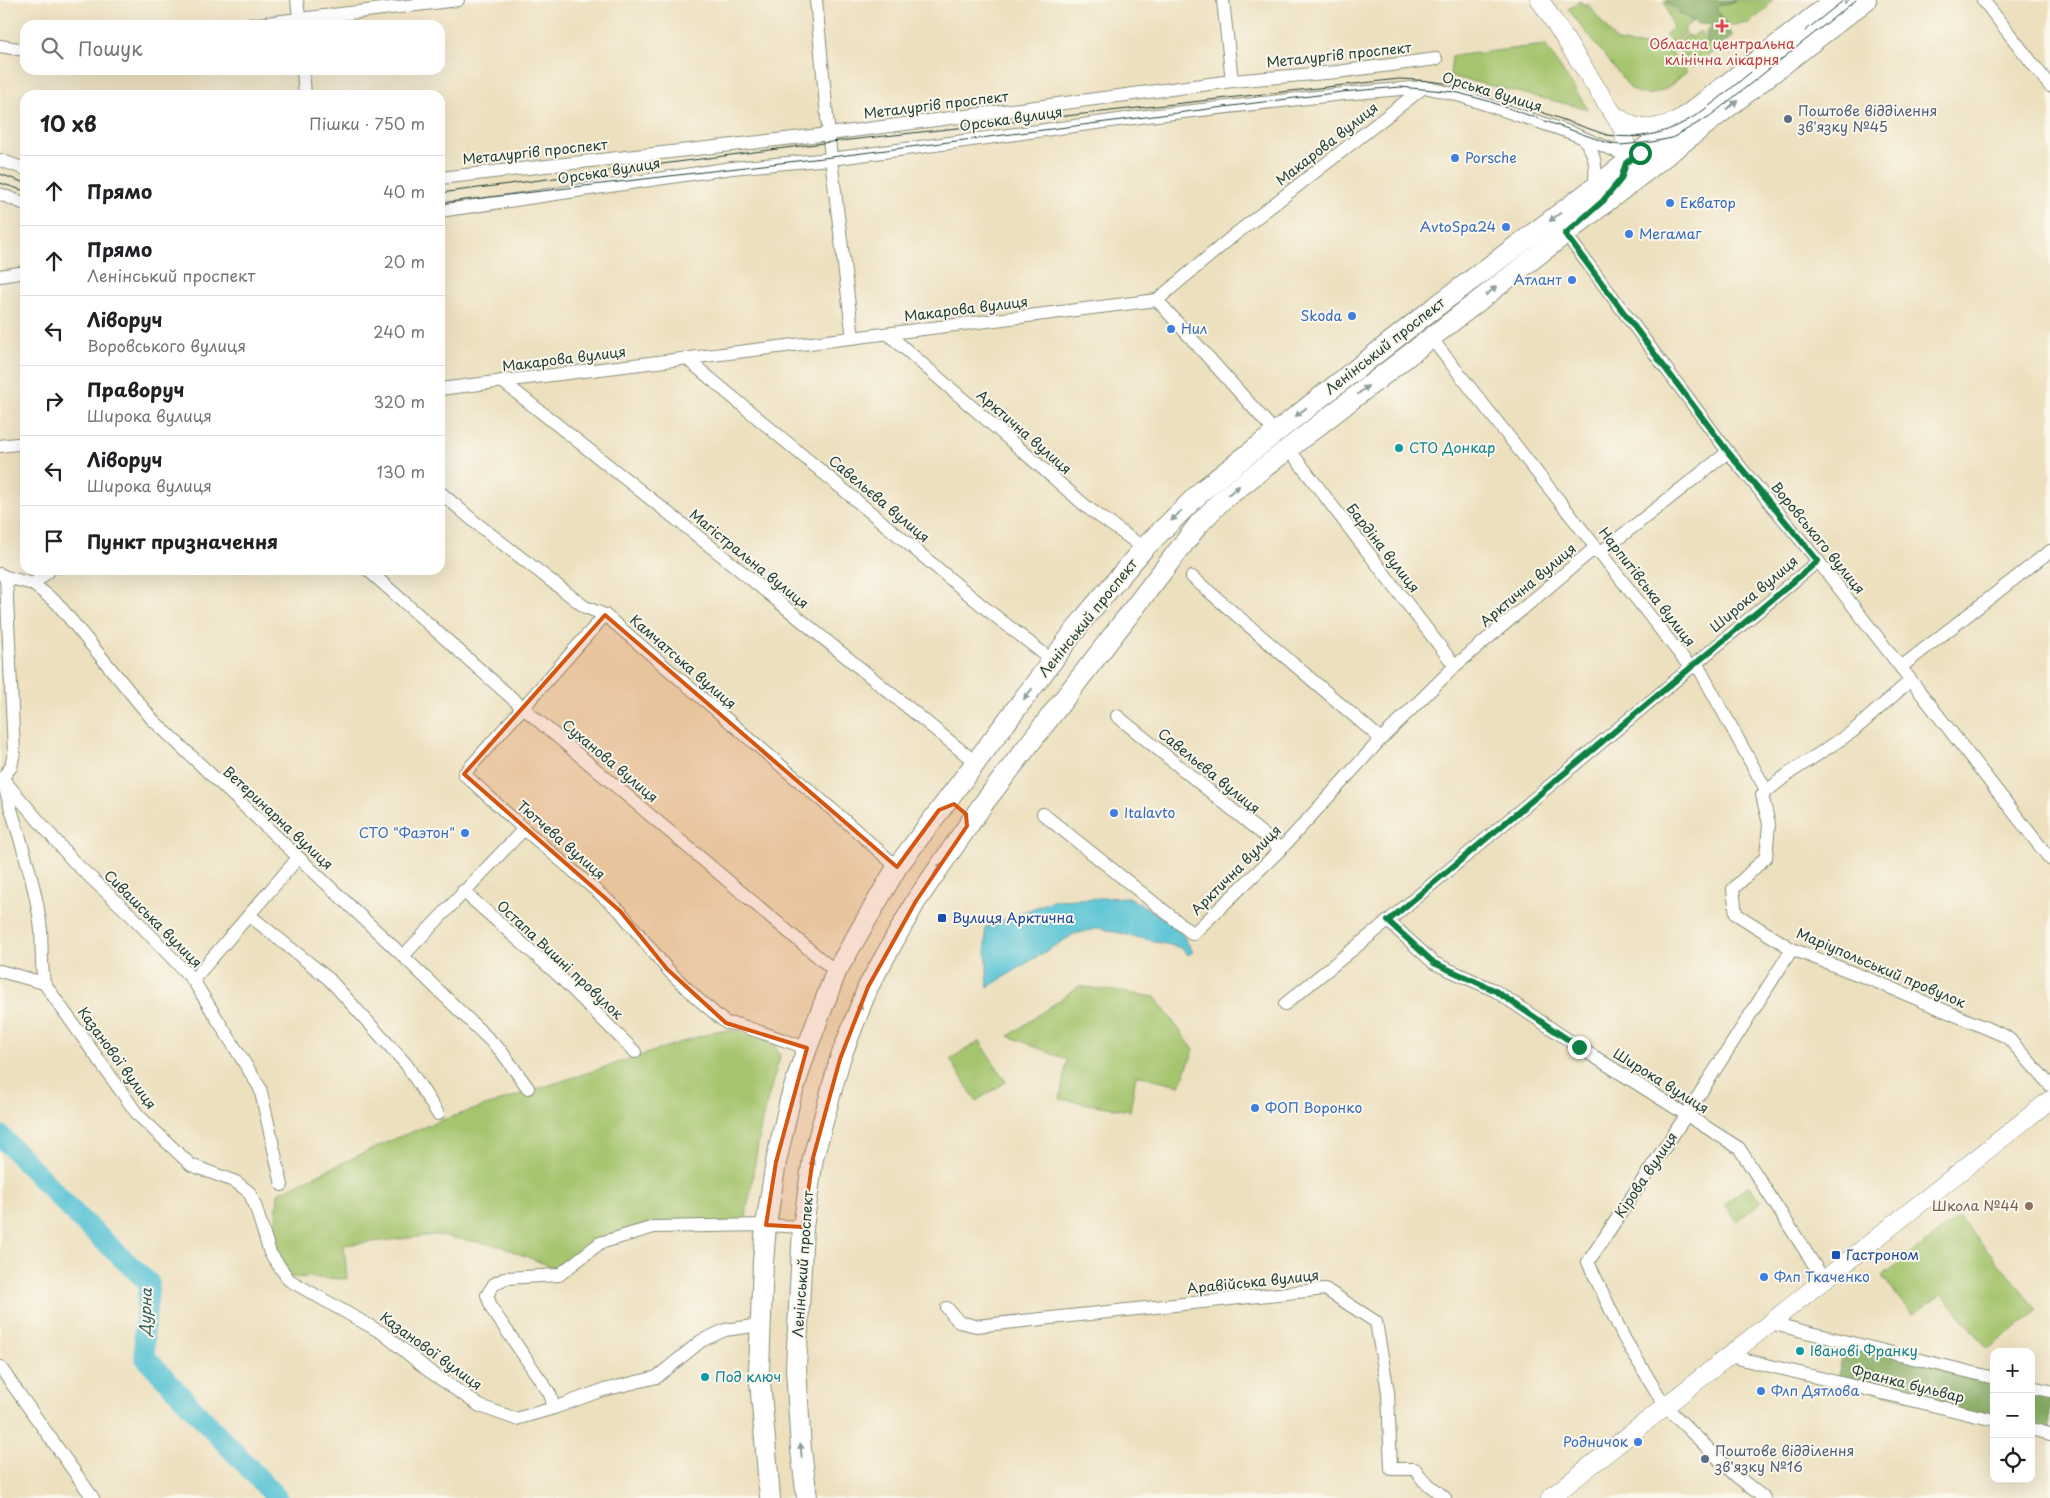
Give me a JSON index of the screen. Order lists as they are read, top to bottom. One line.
{"streets":{"main road":["Ленінський проспект"],"street":["Металургів проспект","Орська вулиця","Макарова вулиця","Арктична вулиця","Савельєва вулиця","Воровського вулиця","Бардіна вулиця","Магістральна вулиця","Нарпитівська вулиця","Широка вулиця","Камчатська вулиця","Суханова вулиця","Ветеринарна вулиця","Тютчева вулиця","Сивашська вулиця","Остапа Вишні провулок","Маріупольський провулок","Казанової вулиця","Кірова вулиця","Аравійська вулиця","Франка бульвар"]},"crossings":[["Орська вулиця","Макарова вулиця"],["Орська вулиця","Ленінський проспект"],["Макарова вулиця","Арктична вулиця"],["Макарова вулиця","Савельєва вулиця"],["Макарова вулиця","Магістральна вулиця"],["Ленінський проспект","Арктична вулиця"],["Ленінський проспект","Савельєва вулиця"],["Ленінський проспект","Воровського вулиця"],["Ленінський проспект","Бардіна вулиця"],["Ленінський проспект","Магістральна вулиця"],["Ленінський проспект","Нарпитівська вулиця"],["Ленінський проспект","Камчатська вулиця"],["Ленінський проспект","Суханова вулиця"],["Ленінський проспект","Тютчева вулиця"],["Ленінський проспект","Казанової вулиця"],["Арктична вулиця","Савельєва вулиця"],["Арктична вулиця","Воровського вулиця"],["Арктична вулиця","Бардіна вулиця"],["Арктична вулиця","Нарпитівська вулиця"],["Воровського вулиця","Широка вулиця"],["Нарпитівська вулиця","Широка вулиця"],["Нарпитівська вулиця","Маріупольський провулок"],["Широка вулиця","Кірова вулиця"],["Камчатська вулиця","Тютчева вулиця"],["Суханова вулиця","Тютчева вулиця"],["Ветеринарна вулиця","Сивашська вулиця"],["Маріупольський провулок","Кірова вулиця"]],"water":["Дурна"],"places":{"health":["Обласна центральна клінічна лікарня"],"other":["Поштове відділення зв'язку №45","Porsche","Екватор","AvtoSpa24","Мегамаг","Атлант","Skoda","Нил","СТО Донкар","Italavto","СТО \"Фаэтон\"","ФОП Воронко","Школа №44","Флп Ткаченко","Іванові Франку","Под ключ","Флп Дятлова","Родничок","Поштове відділення зв'язку №16"],"transit":["Вулиця Арктична","Гастроном"]},"page":{"search":"Пошук","heading":["10 хв","Пішки · 750 m"],"list":[["Прямо","40 m"],["Прямо","Ленінський проспект","20 m"],["Ліворуч","Воровського вулиця","240 m"],["Праворуч","Широка вулиця","320 m"],["Ліворуч","Широка вулиця","130 m"],"Пункт призначення"],"map_buttons":["+","−"]}}
